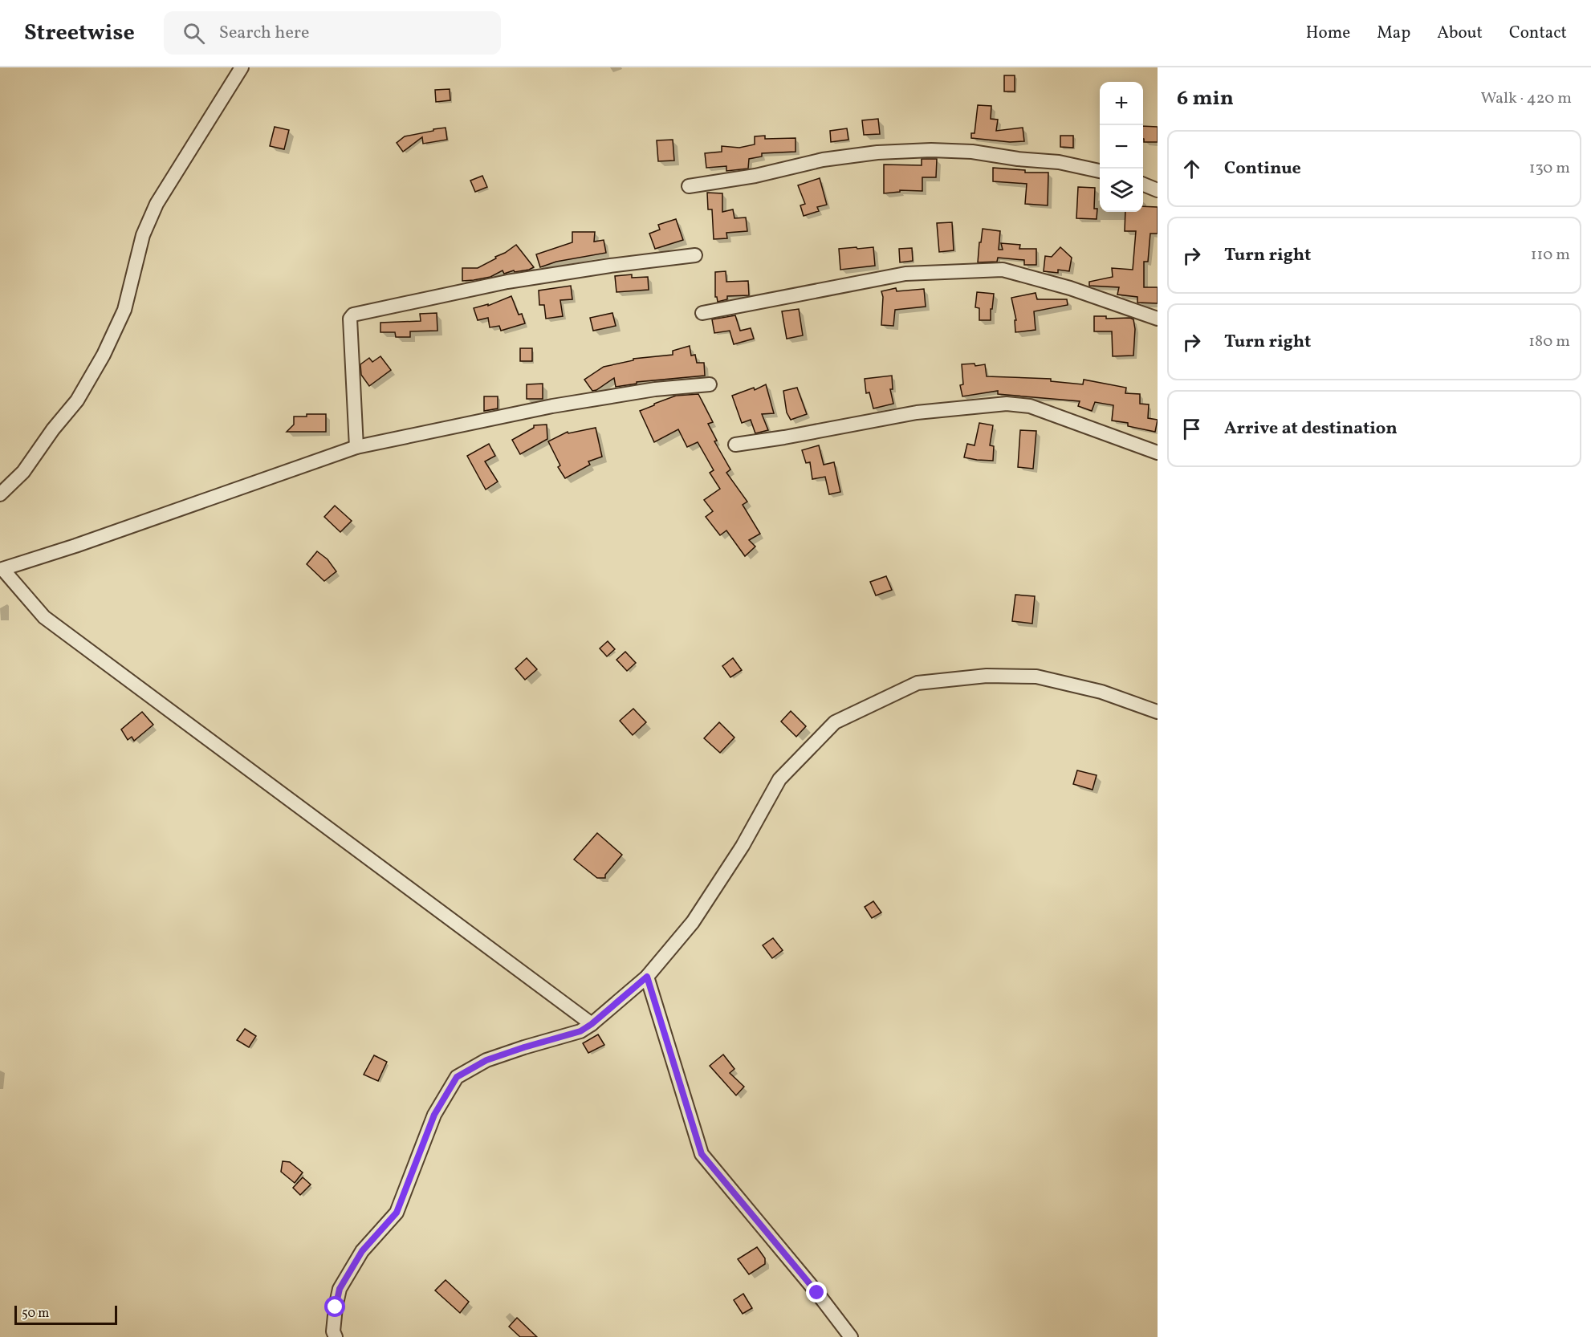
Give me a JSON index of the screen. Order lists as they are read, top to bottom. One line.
{"scale_bar":"50 m","page":{"header":"Streetwise","search":"Search here","nav":["Home","Map","About","Contact"],"heading":["6 min","Walk · 420 m"],"map_buttons":["+","−"],"list":[["Continue","130 m"],["Turn right","110 m"],["Turn right","180 m"],"Arrive at destination"],"scale":"50 m"}}
